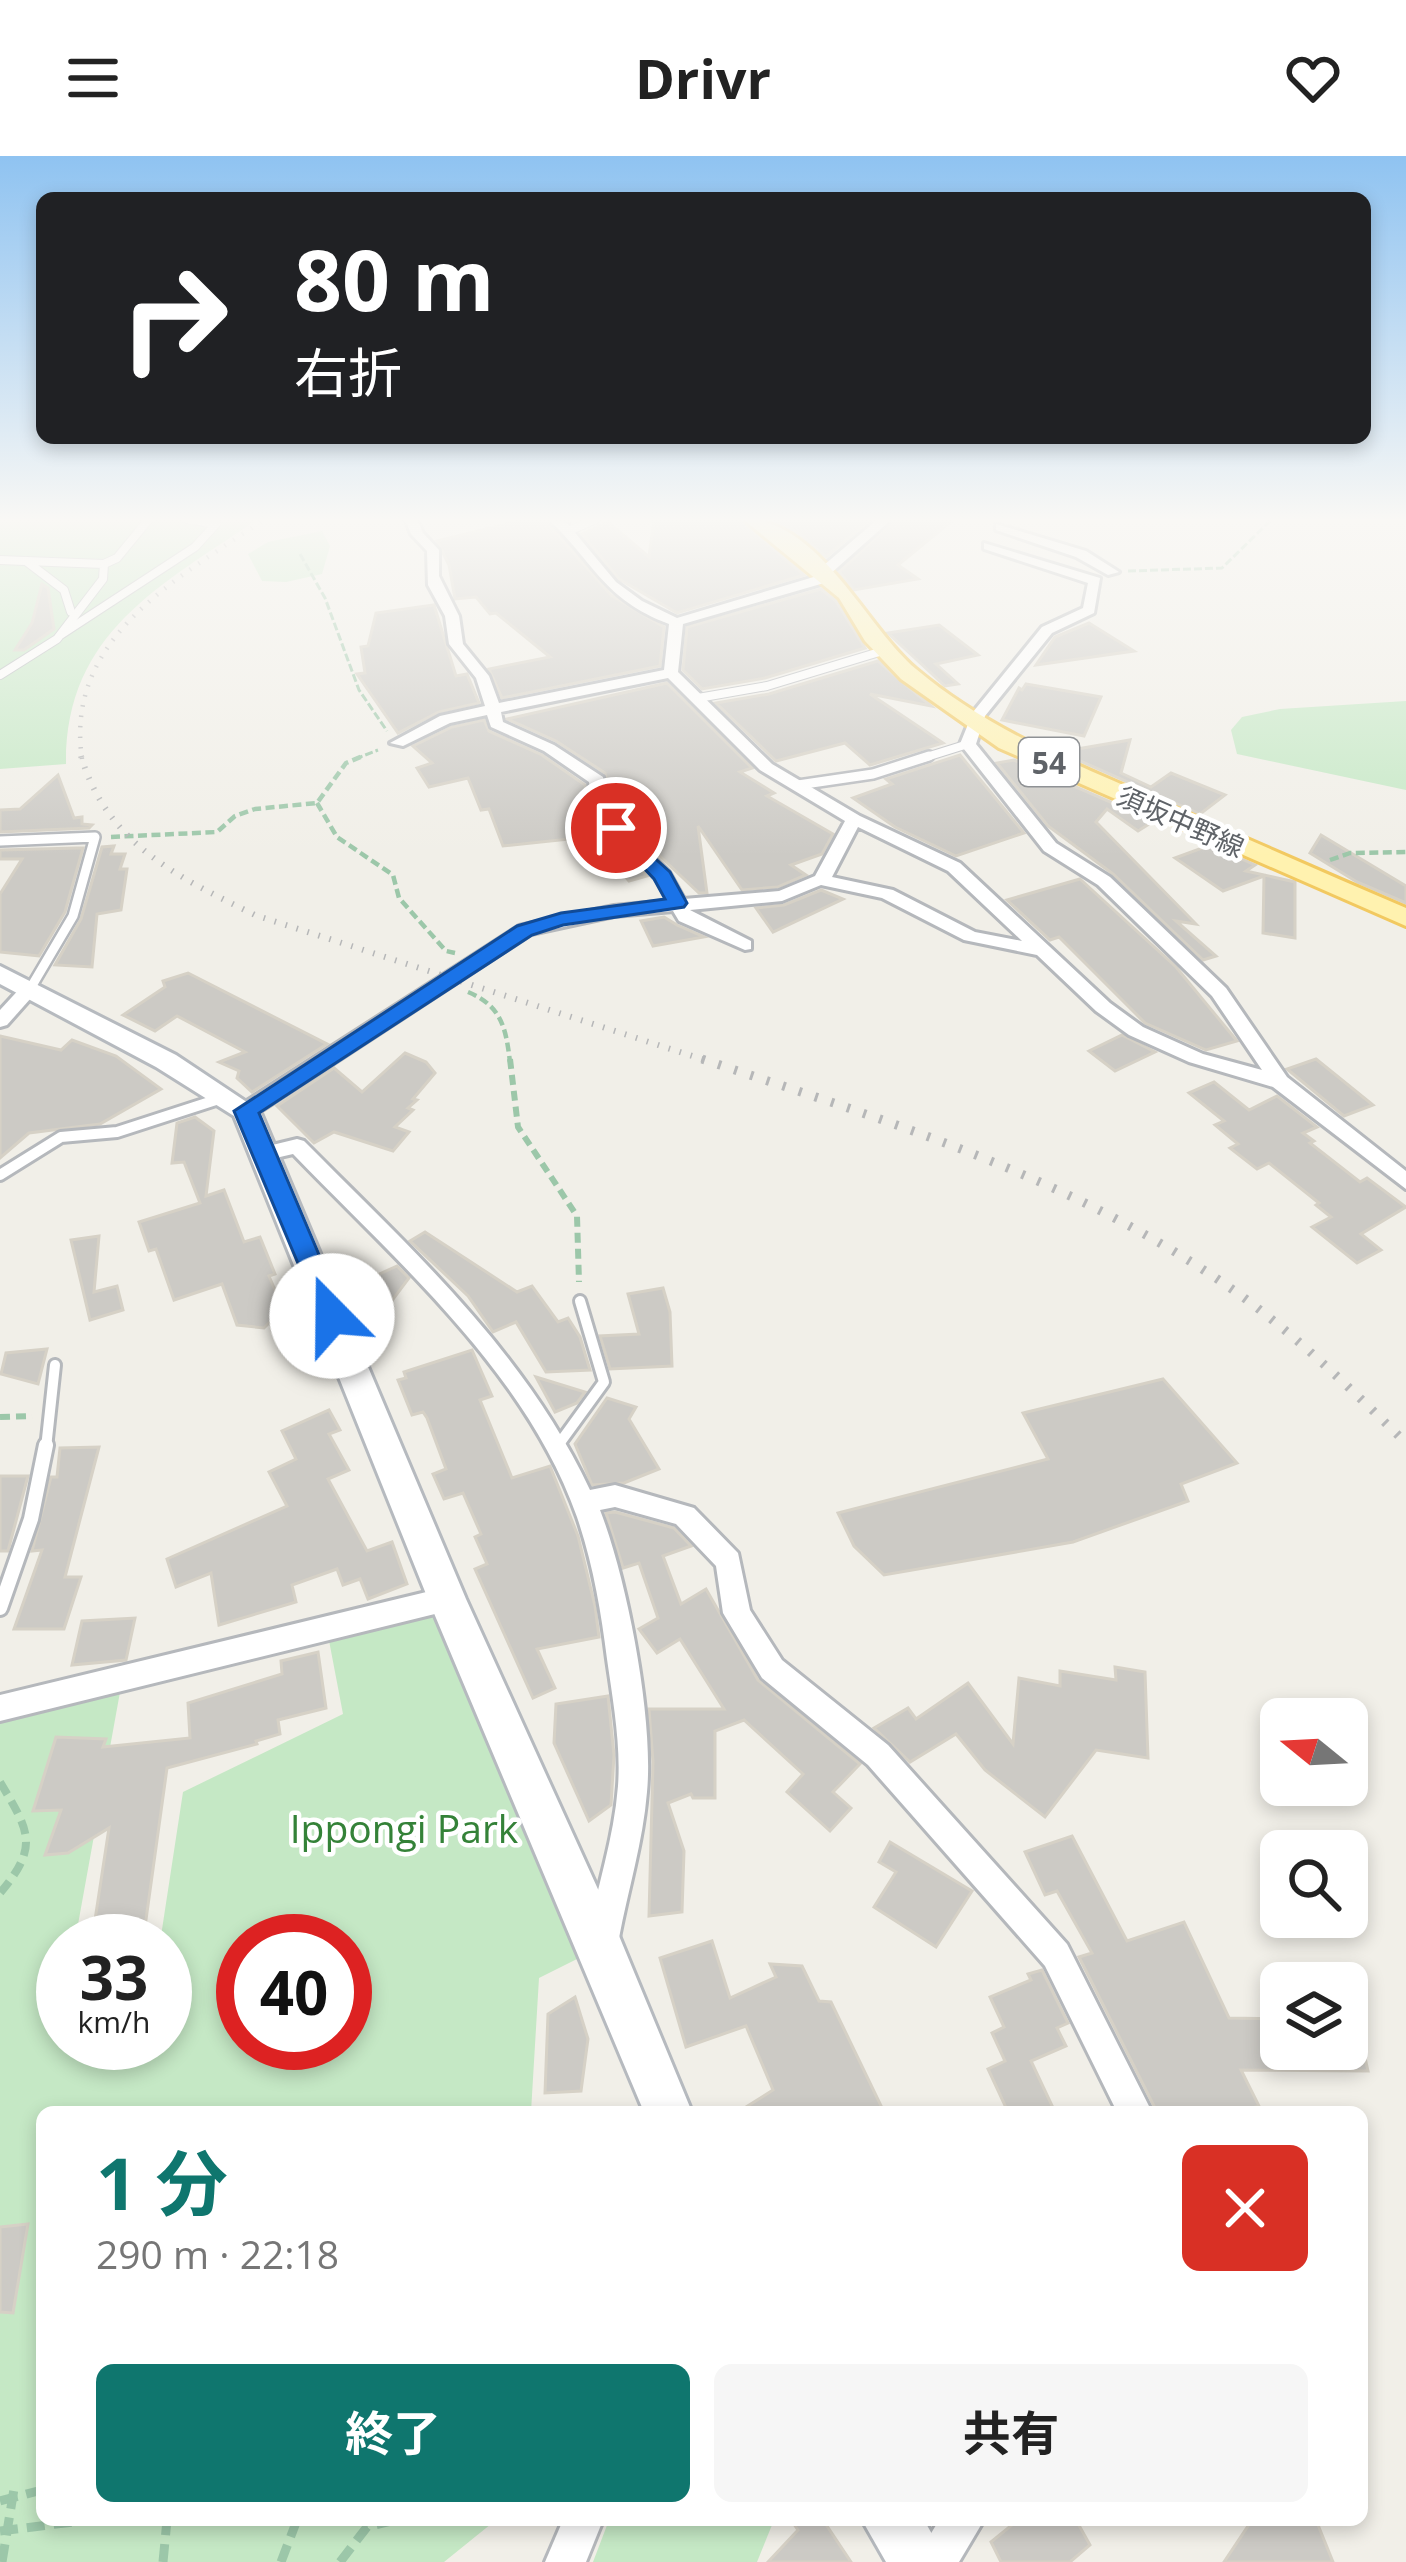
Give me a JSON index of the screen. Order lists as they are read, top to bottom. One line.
{"streets":{"main road":["54","須坂中野線"]},"parks":["Ippongi Park"],"north":"left","page":{"header":"Drivr","turn":["80 m","右折"],"speed":"33 km/h","limit":"40","heading":["1 分","290 m · 22:18"],"buttons":["終了","共有"]}}
